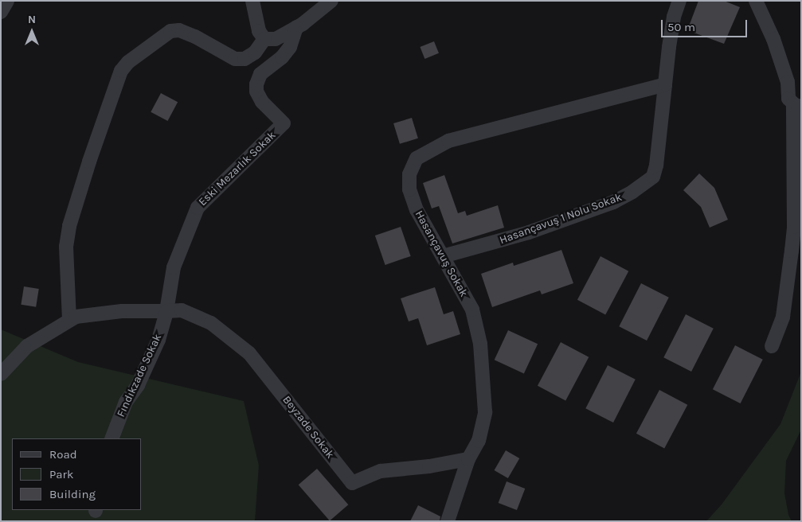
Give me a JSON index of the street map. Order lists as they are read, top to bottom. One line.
{"streets":{"street":["Eski Mezarlık Sokak","Hasançavuş 1 Nolu Sokak","Hasançavuş Sokak","Fındıkzade Sokak","Beyzade Sokak"]},"crossings":[["Eski Mezarlık Sokak","Fındıkzade Sokak"],["Eski Mezarlık Sokak","Beyzade Sokak"],["Hasançavuş 1 Nolu Sokak","Hasançavuş Sokak"],["Hasançavuş Sokak","Beyzade Sokak"],["Fındıkzade Sokak","Beyzade Sokak"]],"legend":["Road","Park","Building"],"scale_bar":"50 m","north":"top"}
